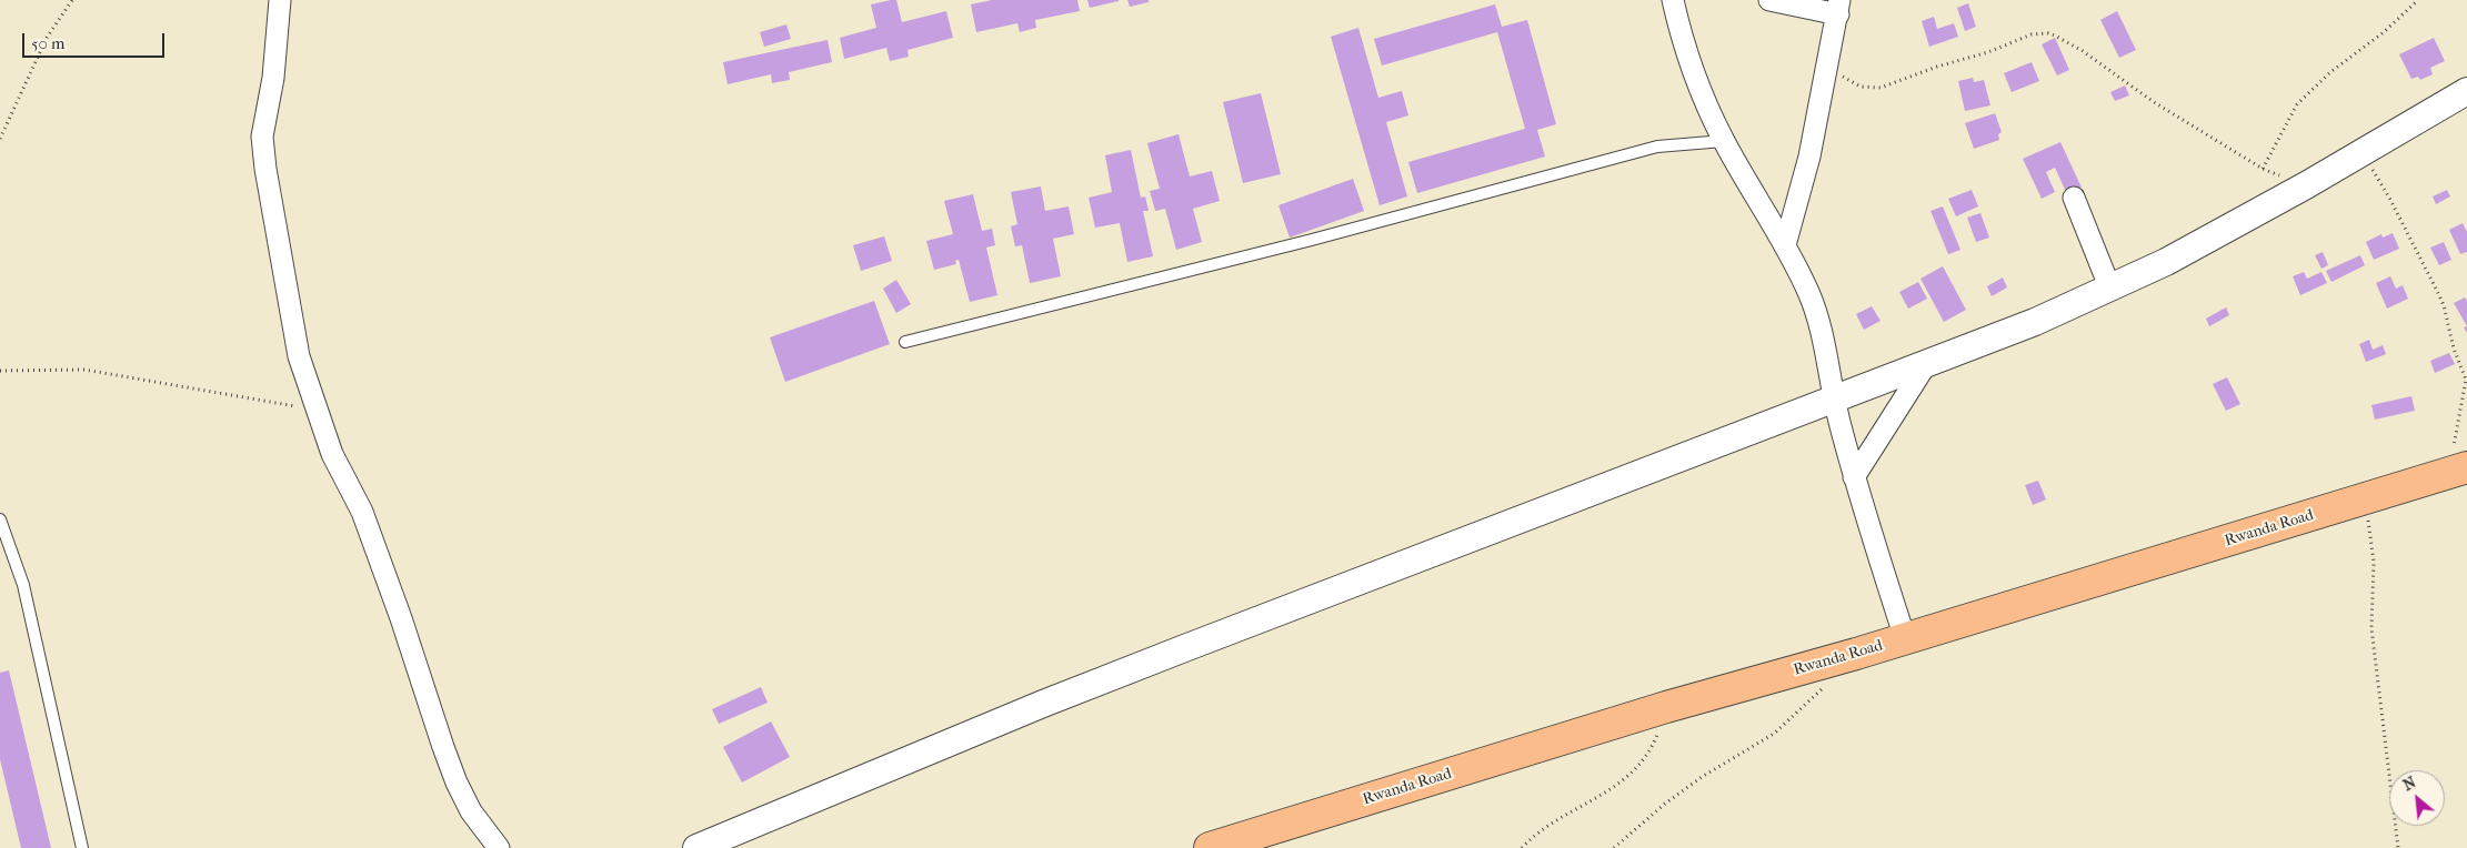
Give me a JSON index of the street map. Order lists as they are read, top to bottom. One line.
{"streets":{"highway":["Rwanda Road"]},"scale_bar":"50 m","north":"top left"}
